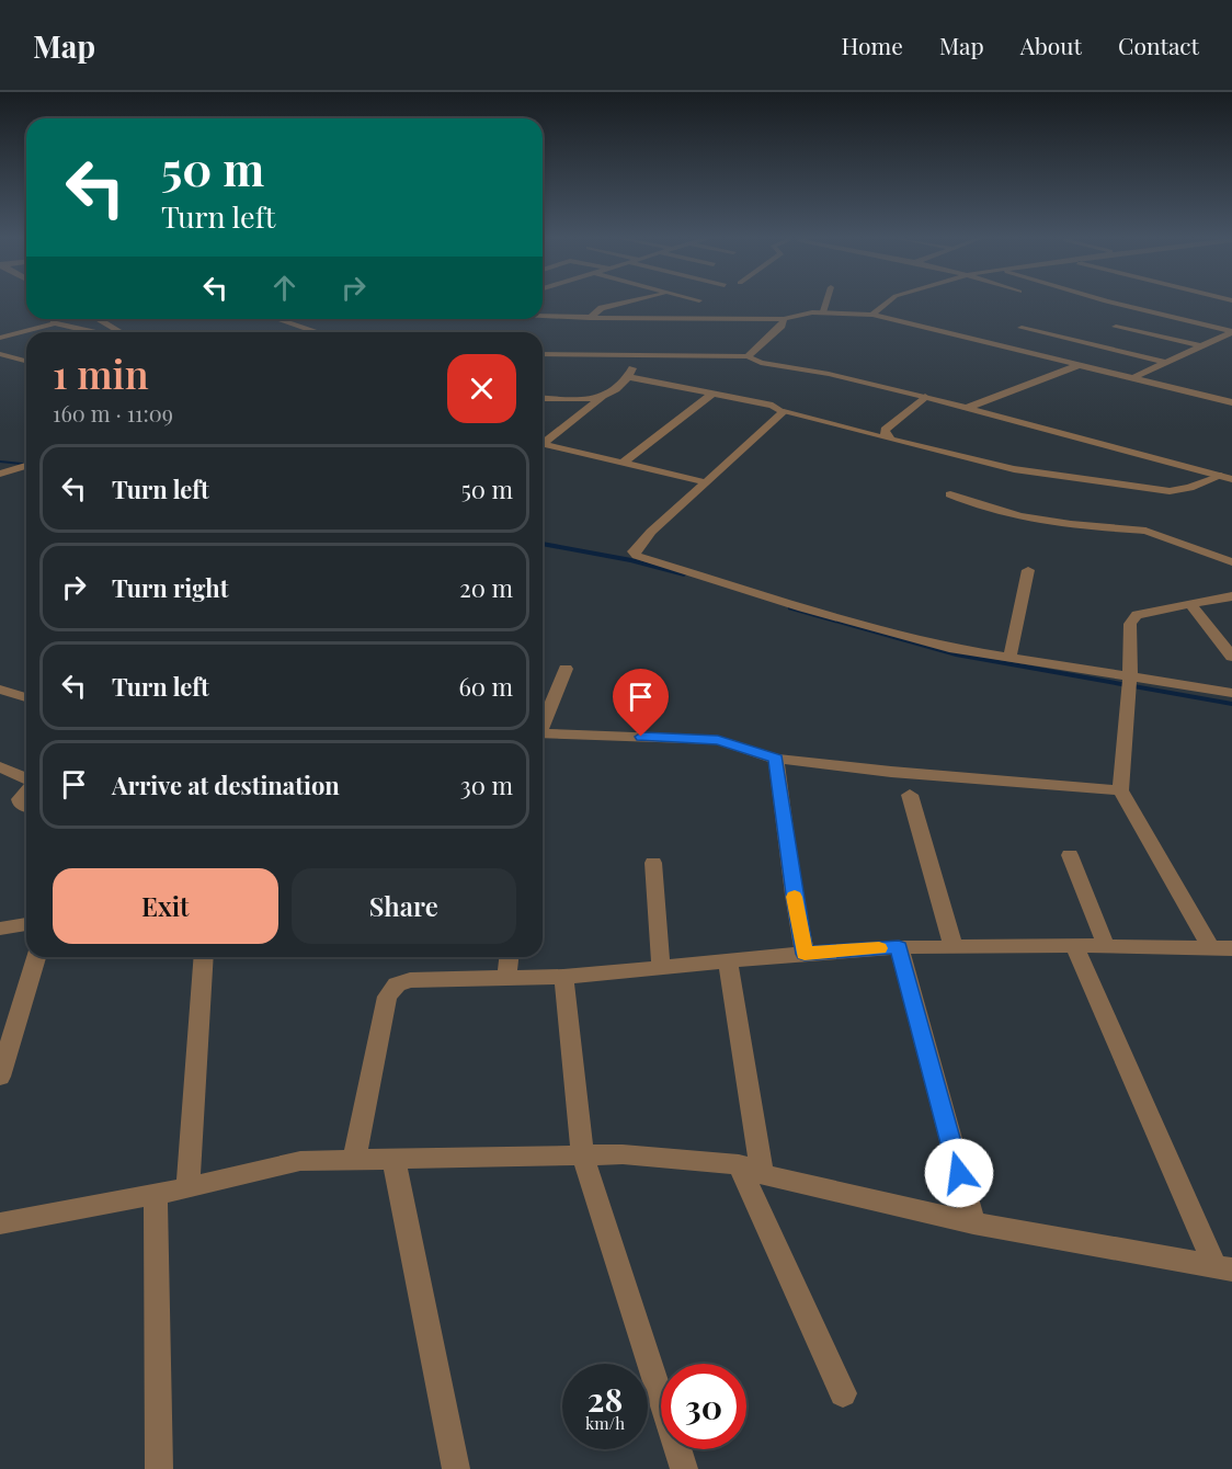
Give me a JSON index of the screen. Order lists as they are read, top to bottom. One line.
{"page":{"header":"Map","nav":["Home","Map","About","Contact"],"turn":["50 m","Turn left"],"heading":["1 min","160 m · 11:09"],"list":[{"name":"Turn left","value":"50 m"},{"name":"Turn right","value":"20 m"},{"name":"Turn left","value":"60 m"},{"name":"Arrive at destination","value":"30 m"}],"buttons":["Exit","Share"],"speed":"28 km/h","limit":"30"}}
